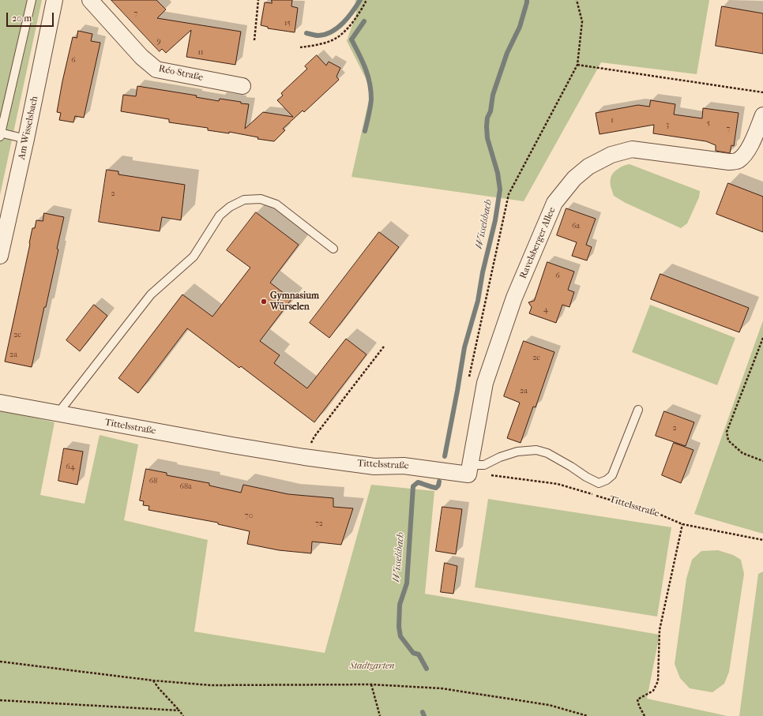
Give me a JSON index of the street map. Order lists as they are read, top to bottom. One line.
{"streets":{"street":["Réo-Straße","Am Wisselsbach","Ravelsberger Allee","Tittelsstraße"]},"crossings":[["Ravelsberger Allee","Tittelsstraße"]],"water":["Wisselsbach"],"parks":["Stadtgarten"],"places":["Gymnasium Würselen"],"house_numbers":["7","15","9","11","6","1","5","3","7","2","6a","6","4","2c","2a","2c","2a","2","64","68","68a","70","72"],"scale_bar":"20 m"}
